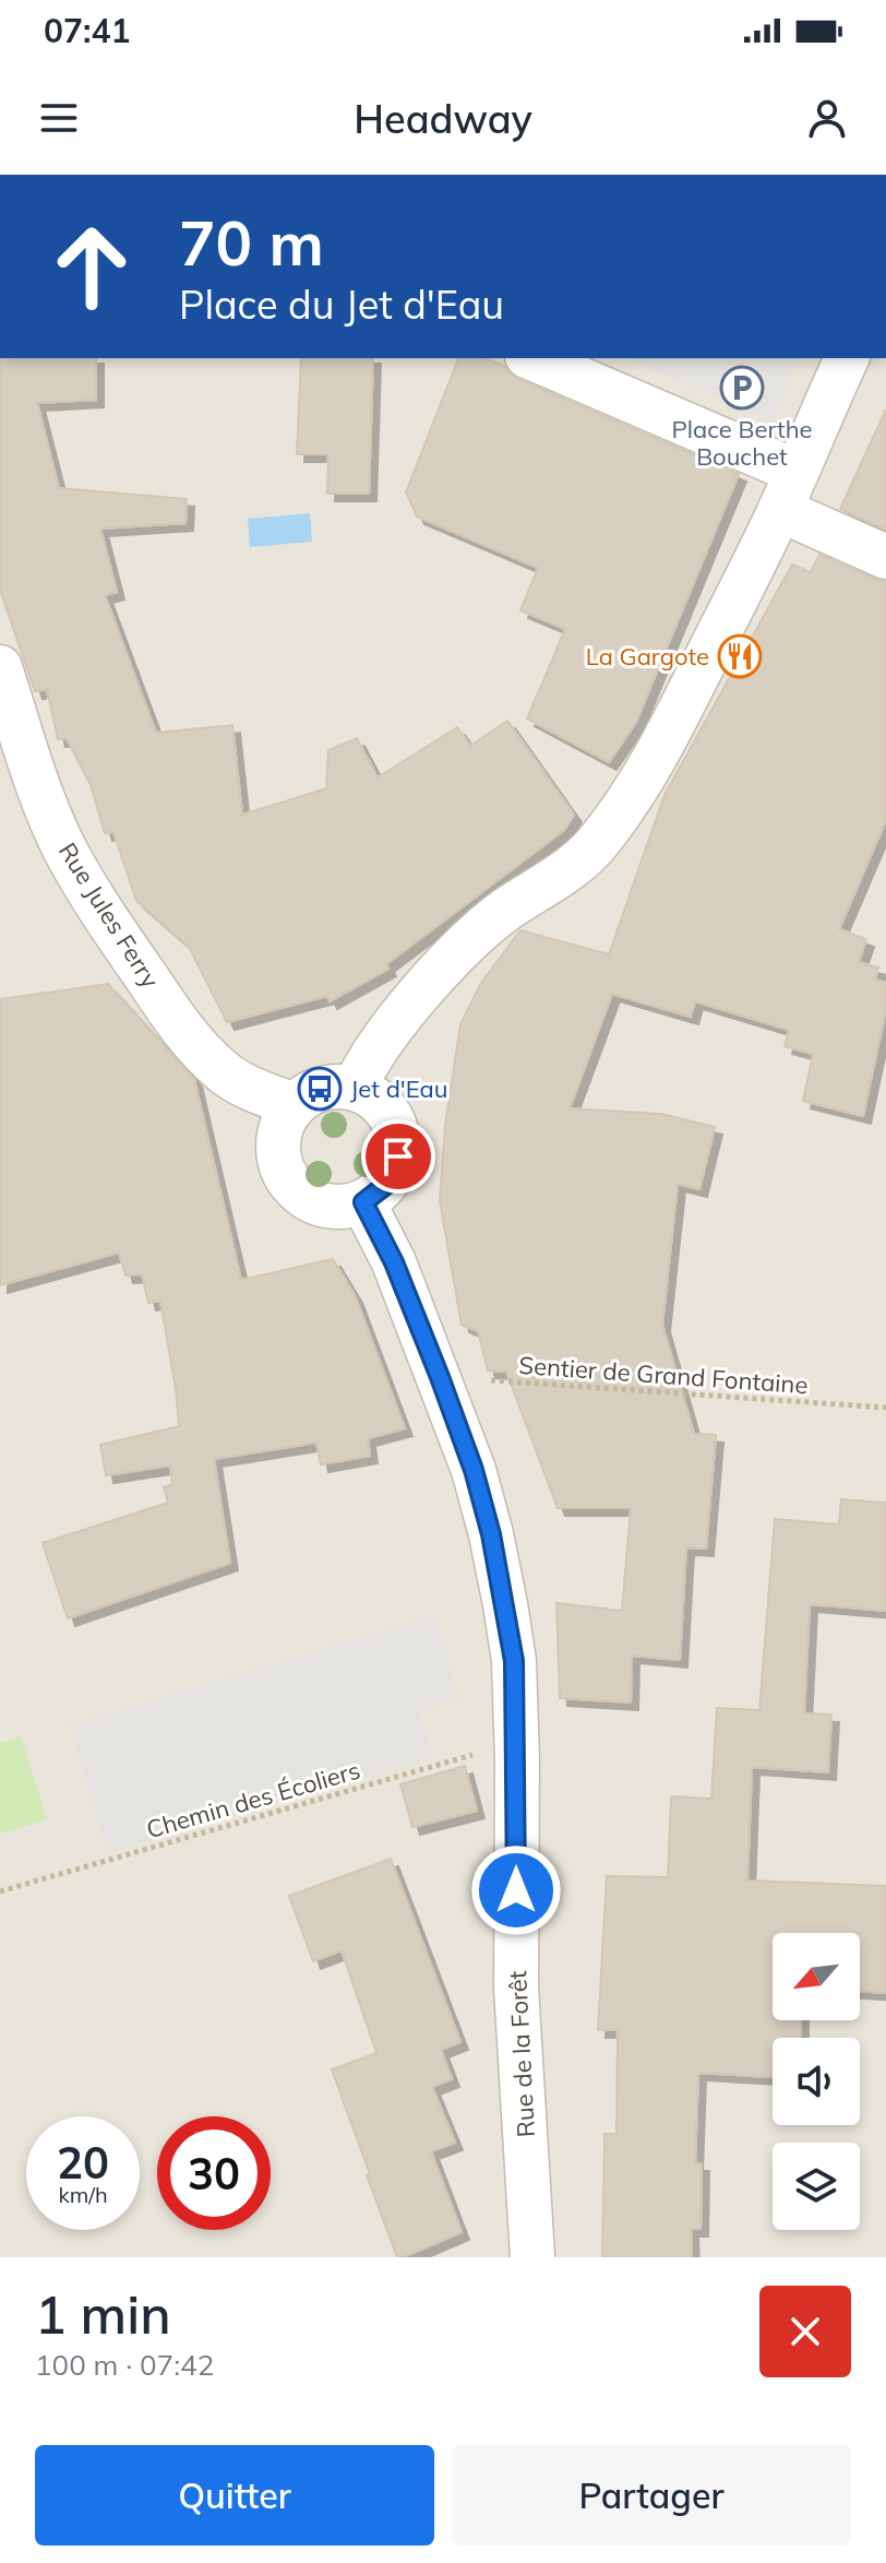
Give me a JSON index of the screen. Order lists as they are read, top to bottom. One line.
{"streets":{"street":["Rue Jules Ferry","Rue de la Forêt"],"path":["Sentier de Grand Fontaine","Chemin des Écoliers"]},"crossings":[["Rue Jules Ferry","Rue de la Forêt"],["Sentier de Grand Fontaine","Rue de la Forêt"],["Chemin des Écoliers","Rue de la Forêt"]],"places":{"parking":["Place Berthe Bouchet"],"restaurant":["La Gargote"],"bus stop":["Jet d'Eau"]},"north":"bottom left","page":{"status":"07:41","header":"Headway","turn":["70 m","Place du Jet d'Eau"],"speed":"20 km/h","limit":"30","heading":["1 min","100 m · 07:42"],"buttons":["Quitter","Partager"]}}
